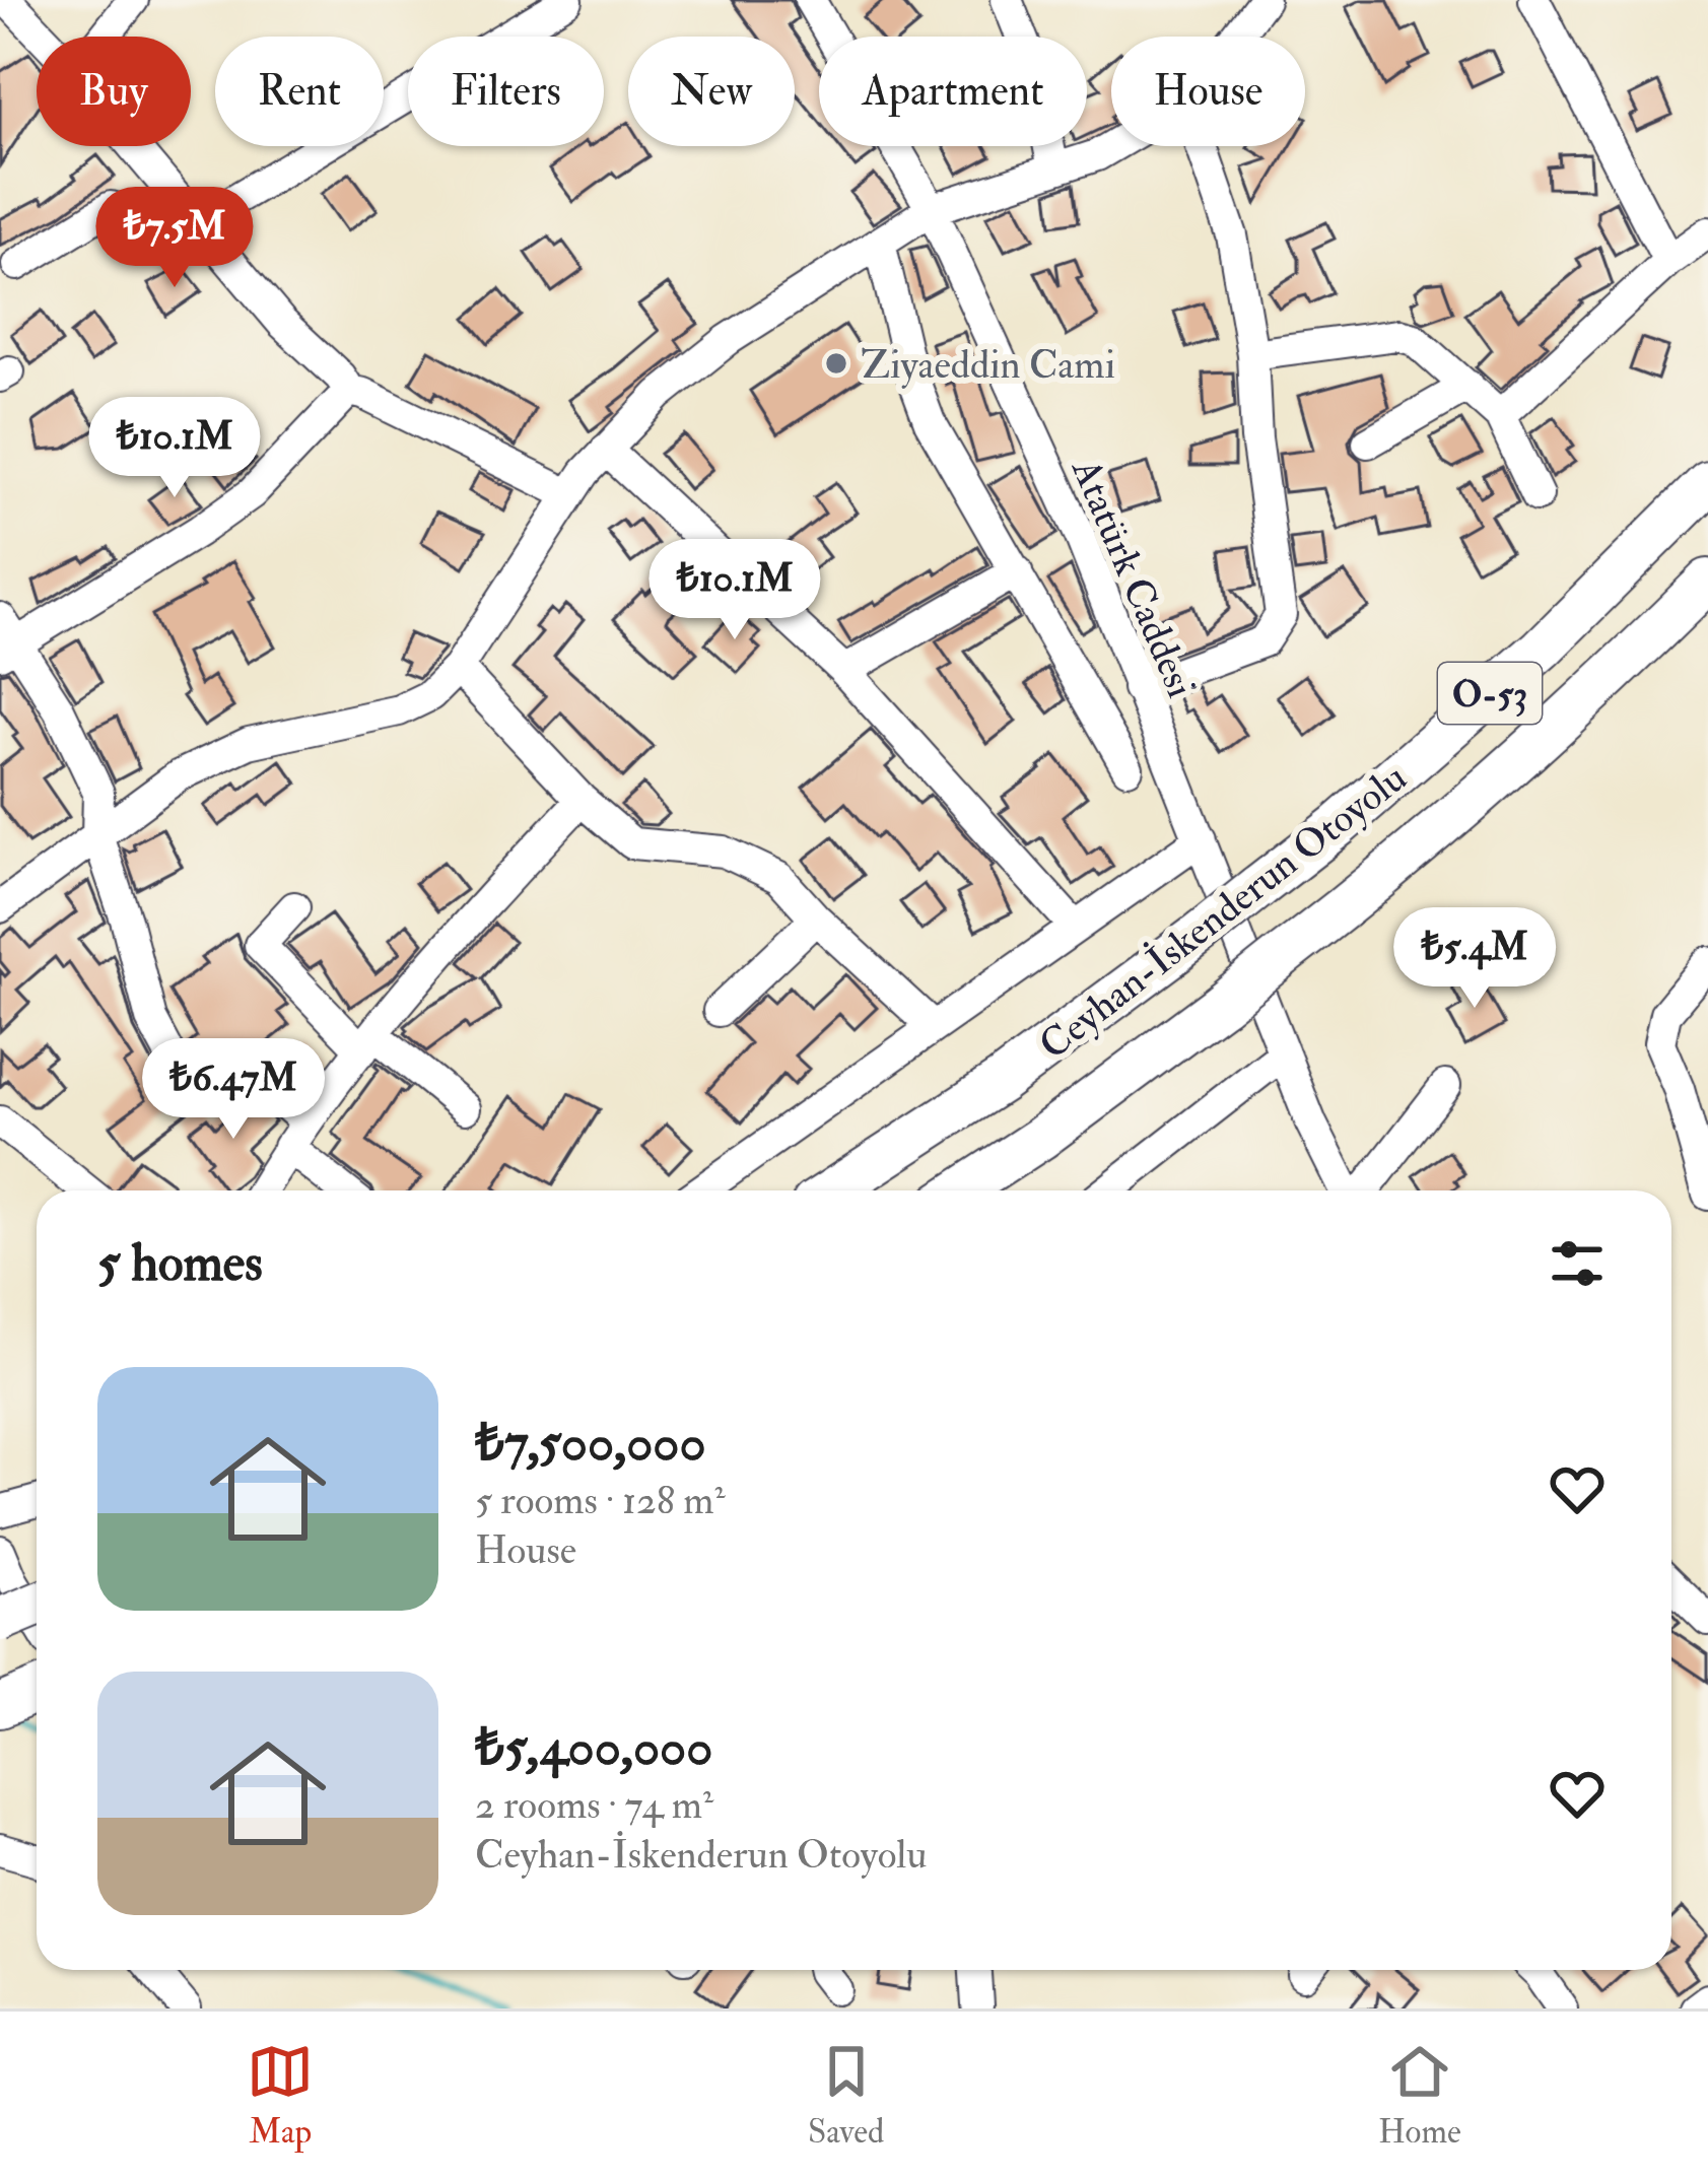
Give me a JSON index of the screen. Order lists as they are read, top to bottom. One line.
{"streets":{"highway":["O-53","Ceyhan-İskenderun Otoyolu"],"street":["Atatürk Caddesi"]},"places":["Ziyaeddin Cami"],"page":{"chip":["Buy","Rent","Filters","New","Apartment","House"],"price":["₺7.5M","₺10.1M","₺10.1M","₺5.4M","₺6.47M"],"heading":"5 homes","list":[{"name":"₺7,500,000","note":"5 rooms · 128 m² · House"},{"name":"₺5,400,000","note":"2 rooms · 74 m² · Ceyhan-İskenderun Otoyolu"}],"tabs":["Map","Saved","Home"]}}
